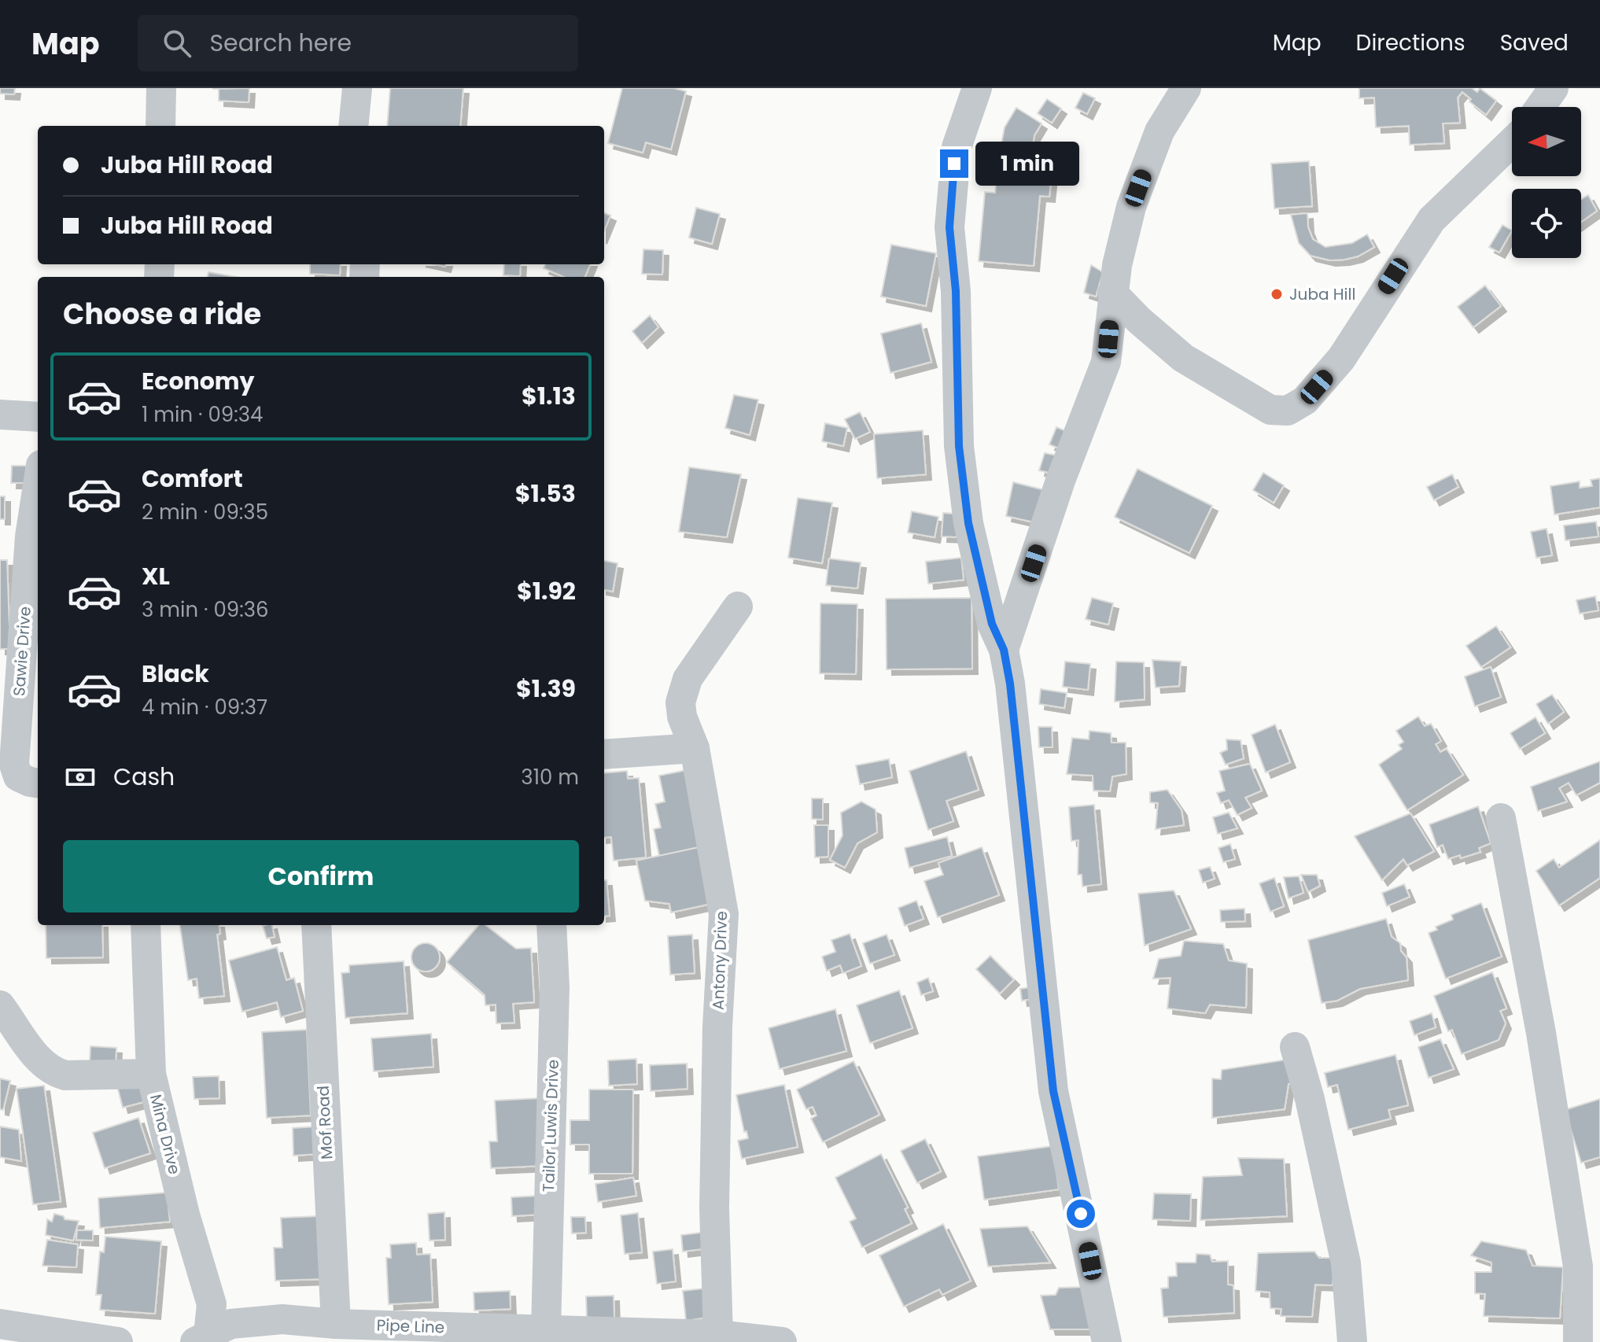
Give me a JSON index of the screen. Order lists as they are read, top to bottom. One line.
{"streets":{"street":["Sawie Drive","Antony Drive","Mof Road","Tailor Luwis Drive","Mina Drive","Pipe Line"]},"crossings":[["Antony Drive","Pipe Line"],["Mof Road","Pipe Line"],["Tailor Luwis Drive","Pipe Line"],["Mina Drive","Pipe Line"]],"places":["Juba Hill"],"north":"left","page":{"header":"Map","search":"Search here","nav":["Map","Directions","Saved"],"banner":["Juba Hill Road","Juba Hill Road"],"bubble":"1 min","heading":"Choose a ride","list":[{"name":"Economy","note":"1 min · 09:34","value":"$1.13"},{"name":"Comfort","note":"2 min · 09:35","value":"$1.53"},{"name":"XL","note":"3 min · 09:36","value":"$1.92"},{"name":"Black","note":"4 min · 09:37","value":"$1.39"}],"pay":["Cash","310 m"],"buttons":"Confirm"}}
